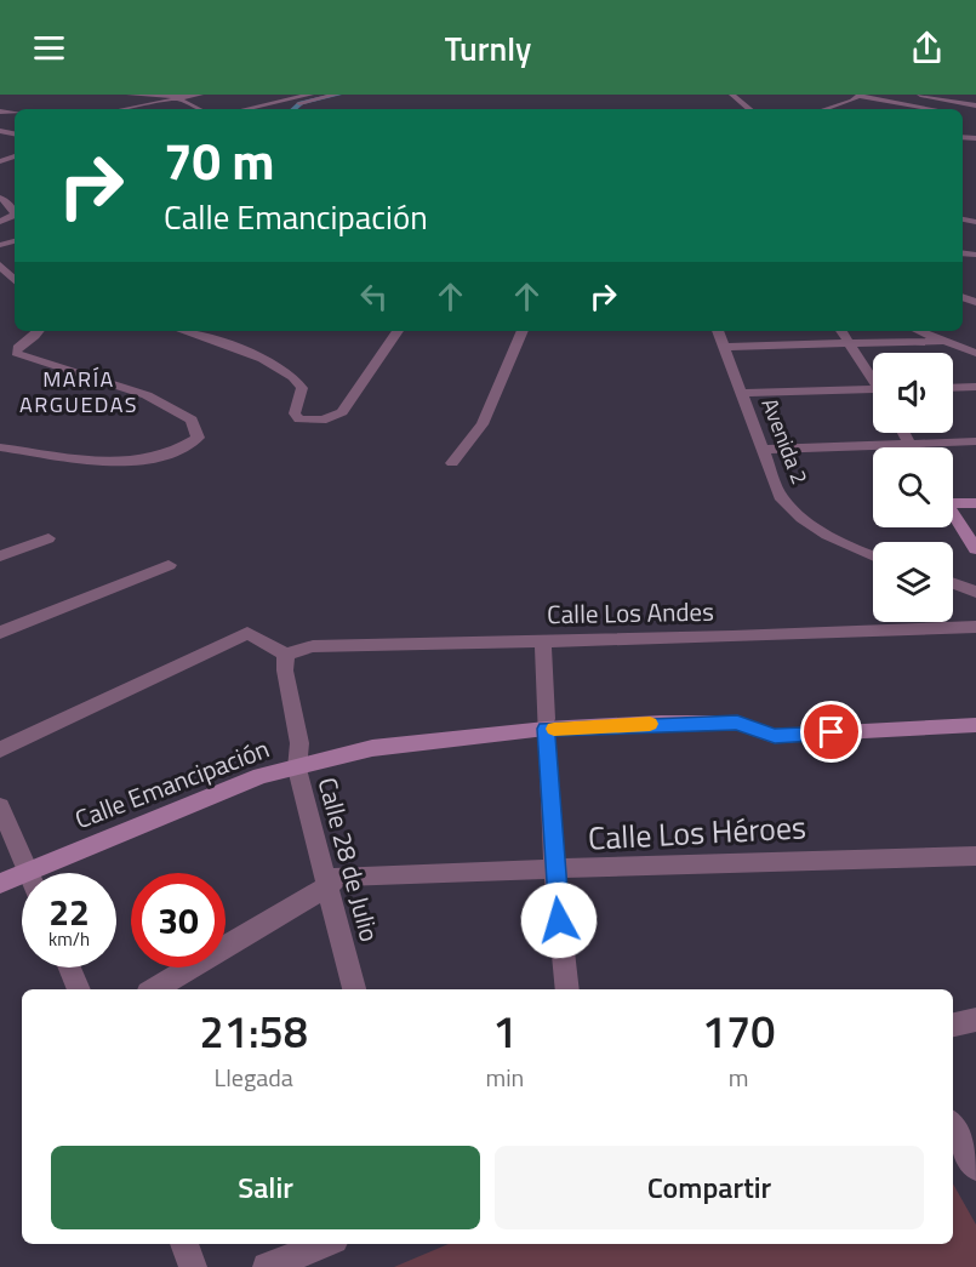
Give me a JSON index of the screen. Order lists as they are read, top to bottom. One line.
{"streets":{"street":["Avenida 2","Calle Los Andes","Calle Emancipación","Calle Los Héroes","Calle 28 de Julio"]},"crossings":[["Calle Los Andes","Calle 28 de Julio"],["Calle Emancipación","Calle 28 de Julio"],["Calle Los Héroes","Calle 28 de Julio"]],"districts":["MARÍA ARGUEDAS"],"page":{"header":"Turnly","turn":["70 m","Calle Emancipación"],"speed":"22 km/h","limit":"30","eta":["21:58","Llegada","1","min","170","m"],"buttons":["Salir","Compartir"]}}
